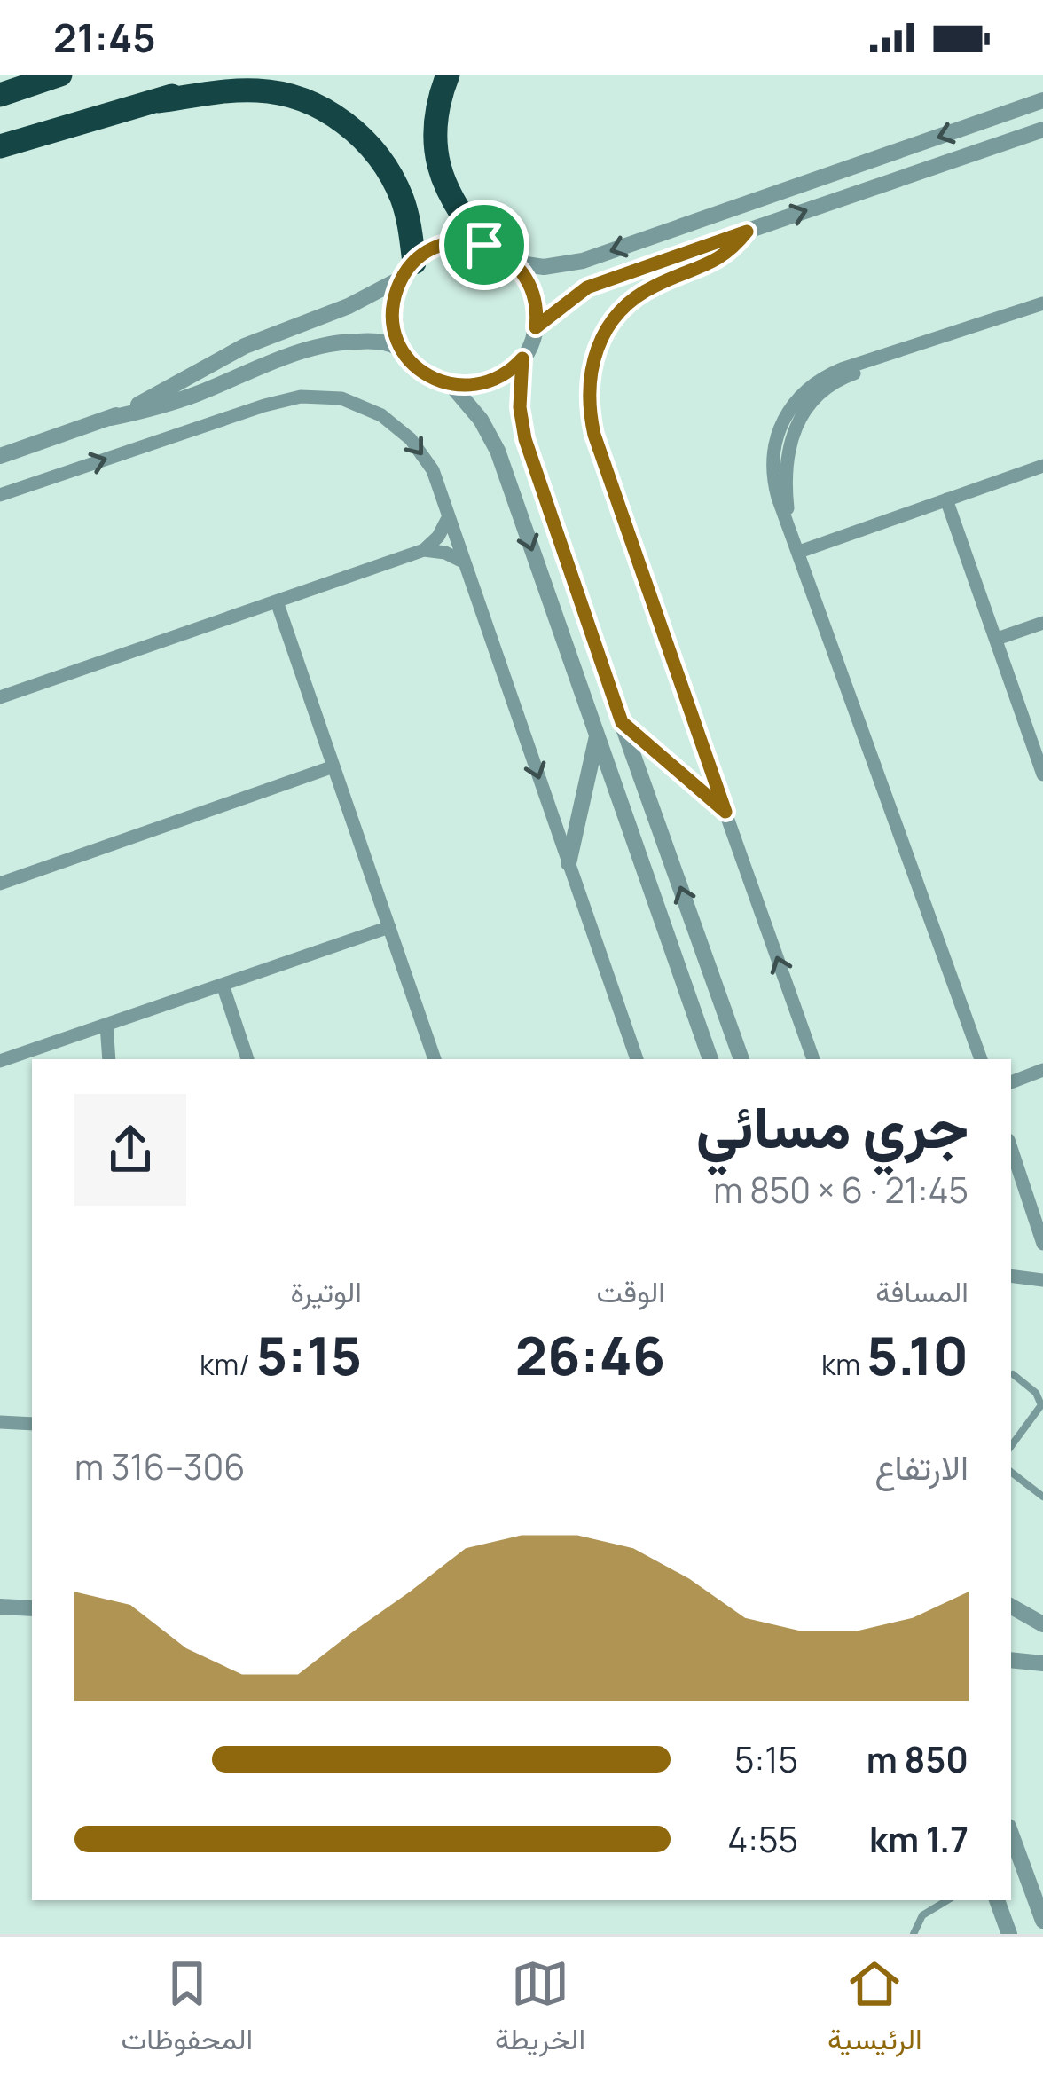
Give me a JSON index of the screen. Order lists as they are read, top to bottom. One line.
{"page":{"status":"21:45","heading":["جري مسائي","21:45 · 6 × 850 m"],"stats":[["المسافة","5.10 km"],["الوقت","26:46"],["الوتيرة","5:15 /km"]],"chart":["الارتفاع","306–316 m"],"list":[{"name":"850 m","note":"5:15"},{"name":"1.7 km","note":"4:55"}],"tabs":["الرئيسية","الخريطة","المحفوظات"]}}
